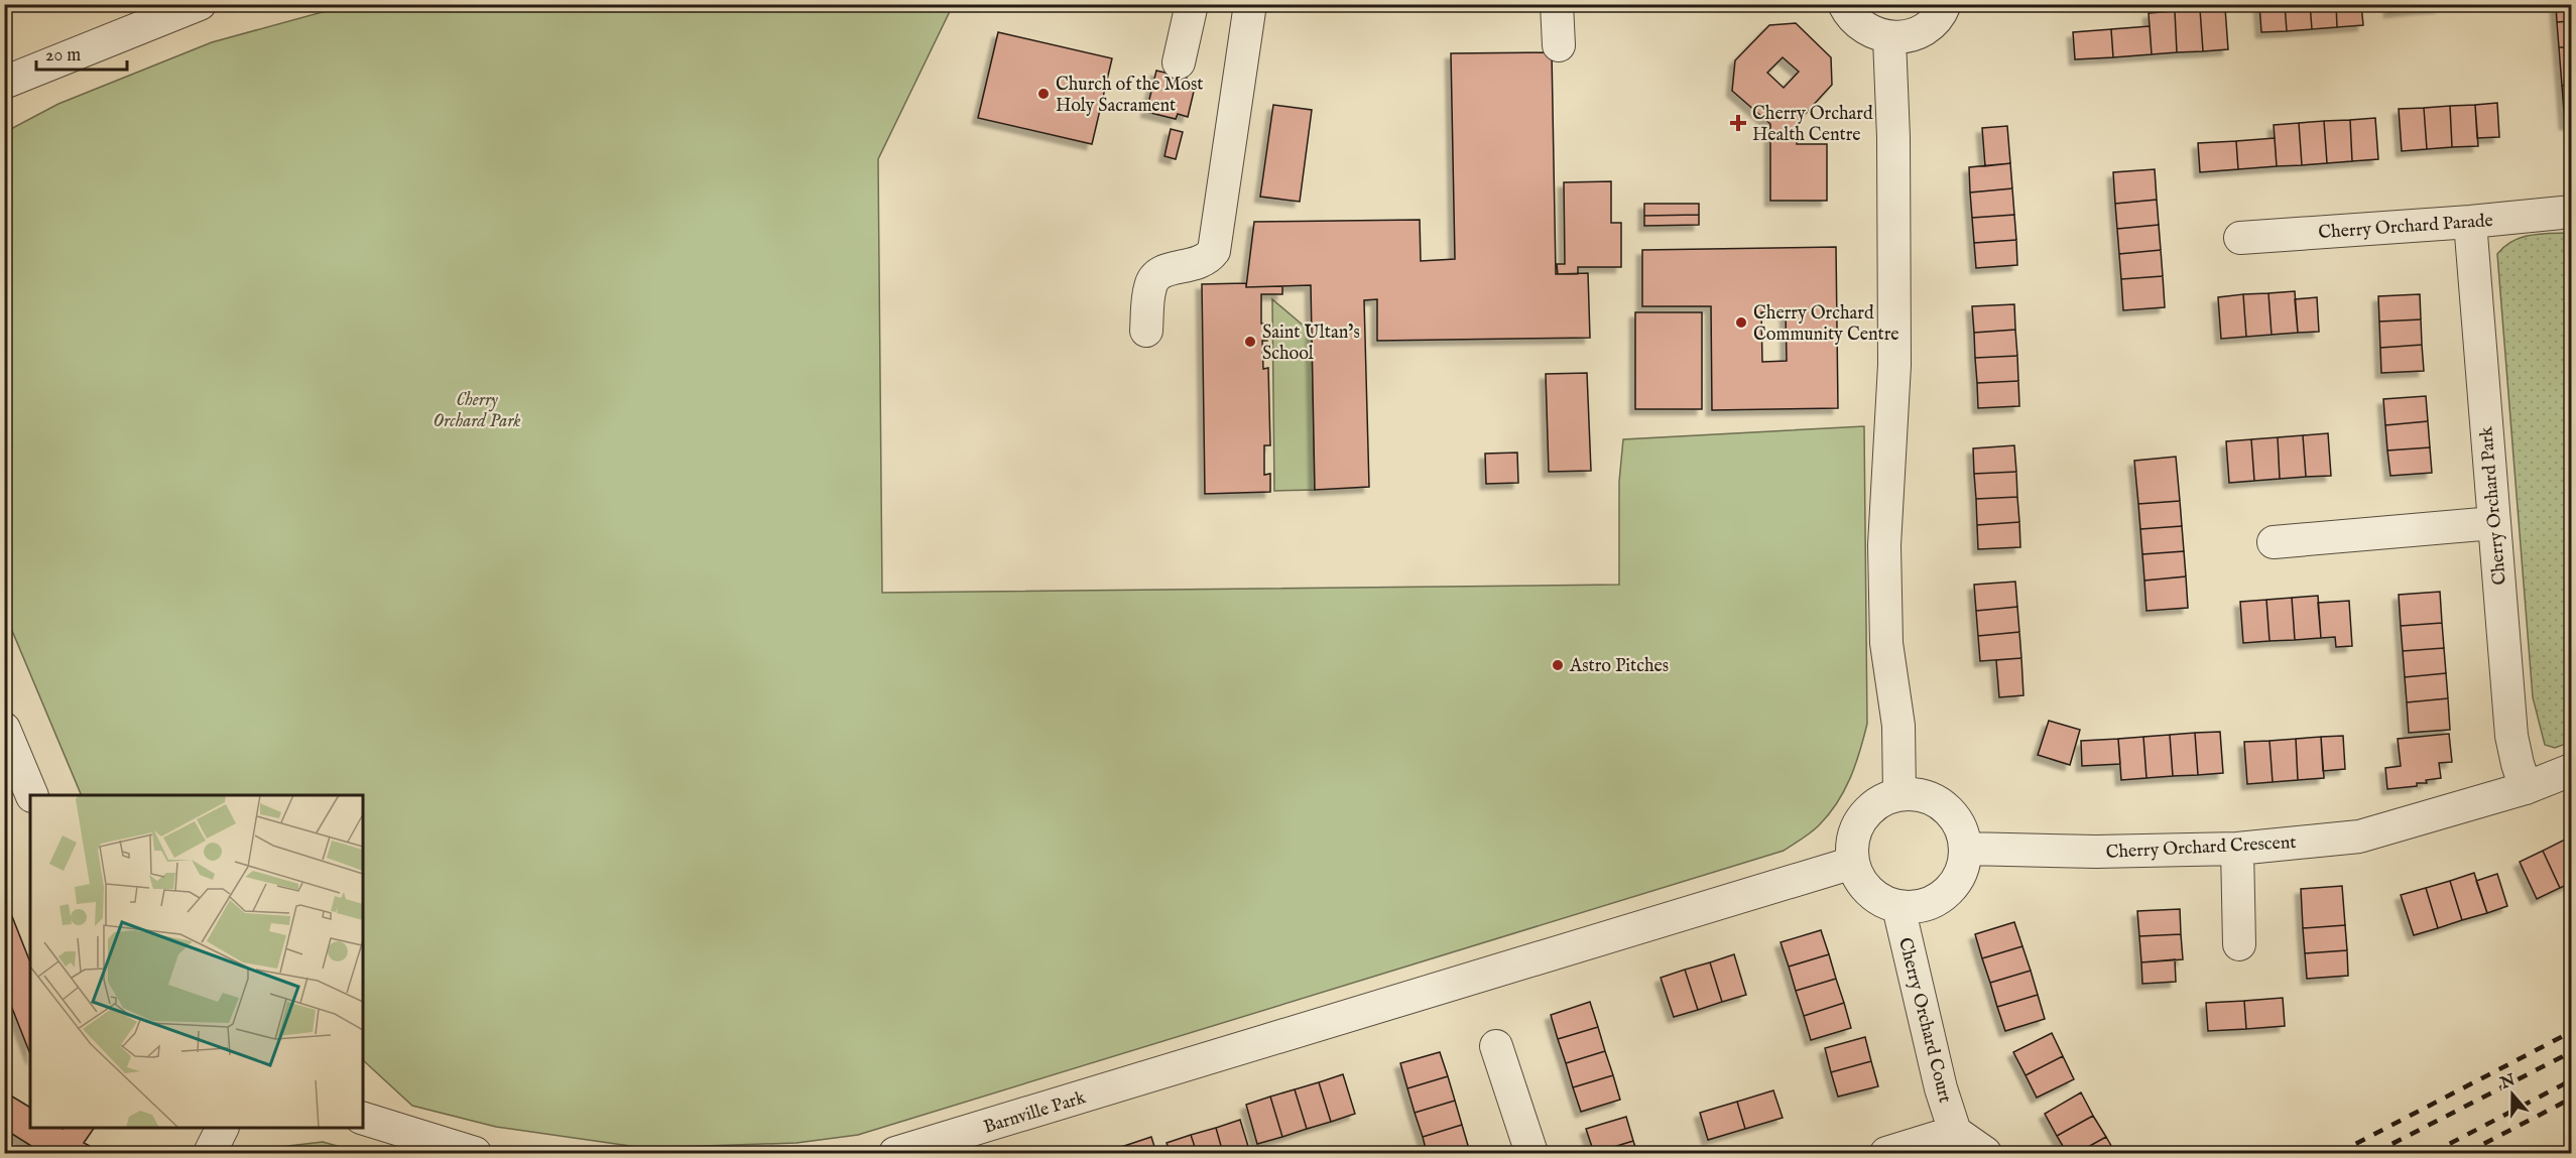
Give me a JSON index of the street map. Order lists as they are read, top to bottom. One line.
{"streets":{"street":["Cherry Orchard Parade","Cherry Orchard Park","Cherry Orchard Crescent","Cherry Orchard Court","Barnville Park"]},"crossings":[["Cherry Orchard Parade","Cherry Orchard Park"],["Cherry Orchard Park","Cherry Orchard Crescent"],["Cherry Orchard Crescent","Cherry Orchard Court"],["Cherry Orchard Crescent","Barnville Park"],["Cherry Orchard Court","Barnville Park"]],"parks":["Cherry Orchard Park"],"places":{"other":["Church of the Most Holy Sacrament","Cherry Orchard Community Centre","Saint Ultan’s School","Astro Pitches"],"health":["Cherry Orchard Health Centre"]},"scale_bar":"20 m","north":"top"}
